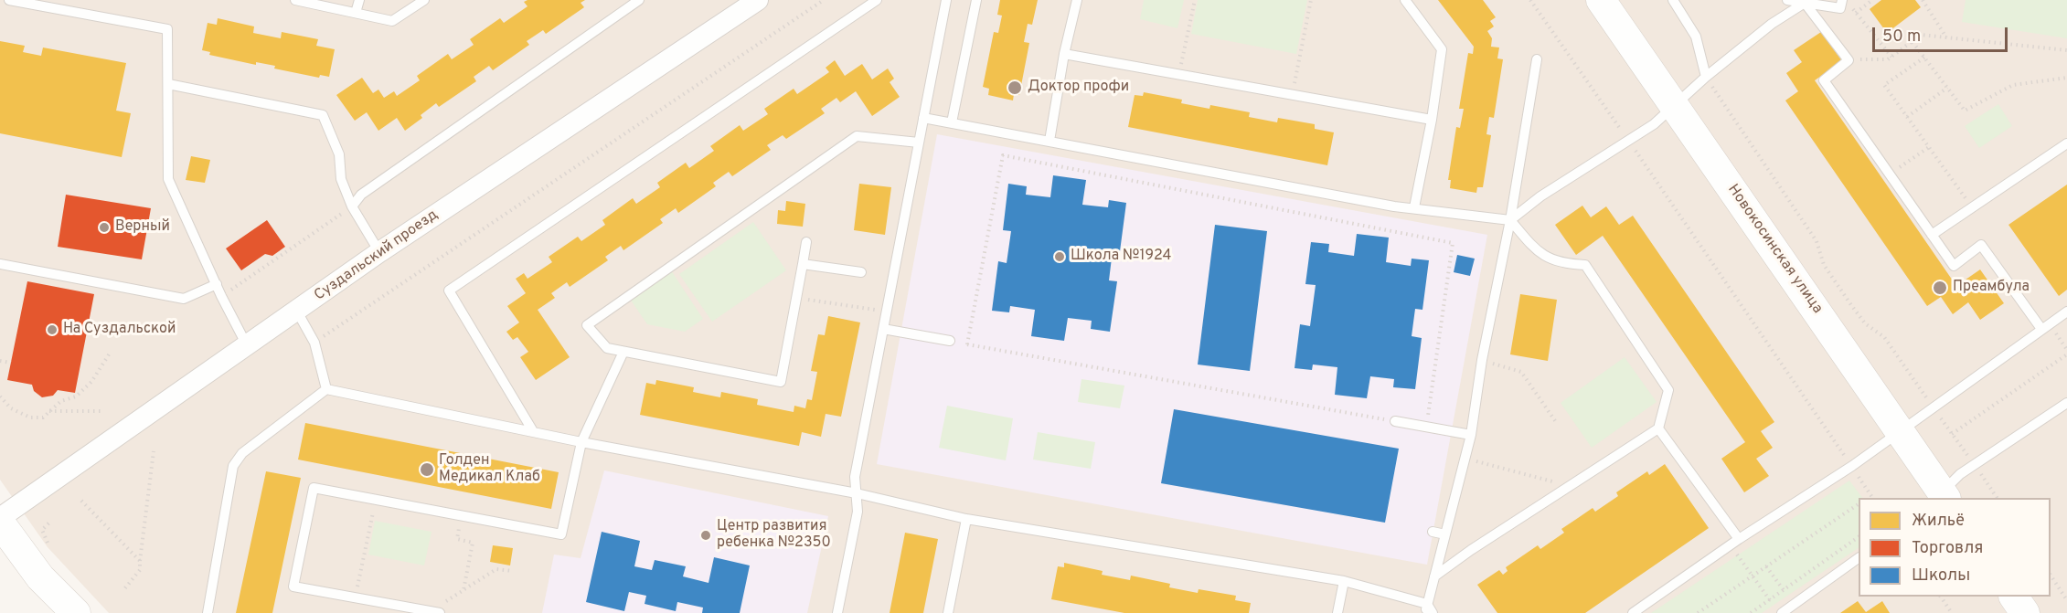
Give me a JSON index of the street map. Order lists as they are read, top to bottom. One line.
{"streets":{"street":["Новокосинская улица","Суздальский проезд"]},"places":["Доктор профи","Верный","Школа №1924","Преамбула","На Суздальской","Голден Медикал Клаб","Центр развития ребенка №2350"],"legend":["Жильё","Торговля","Школы"],"scale_bar":"50 m"}
